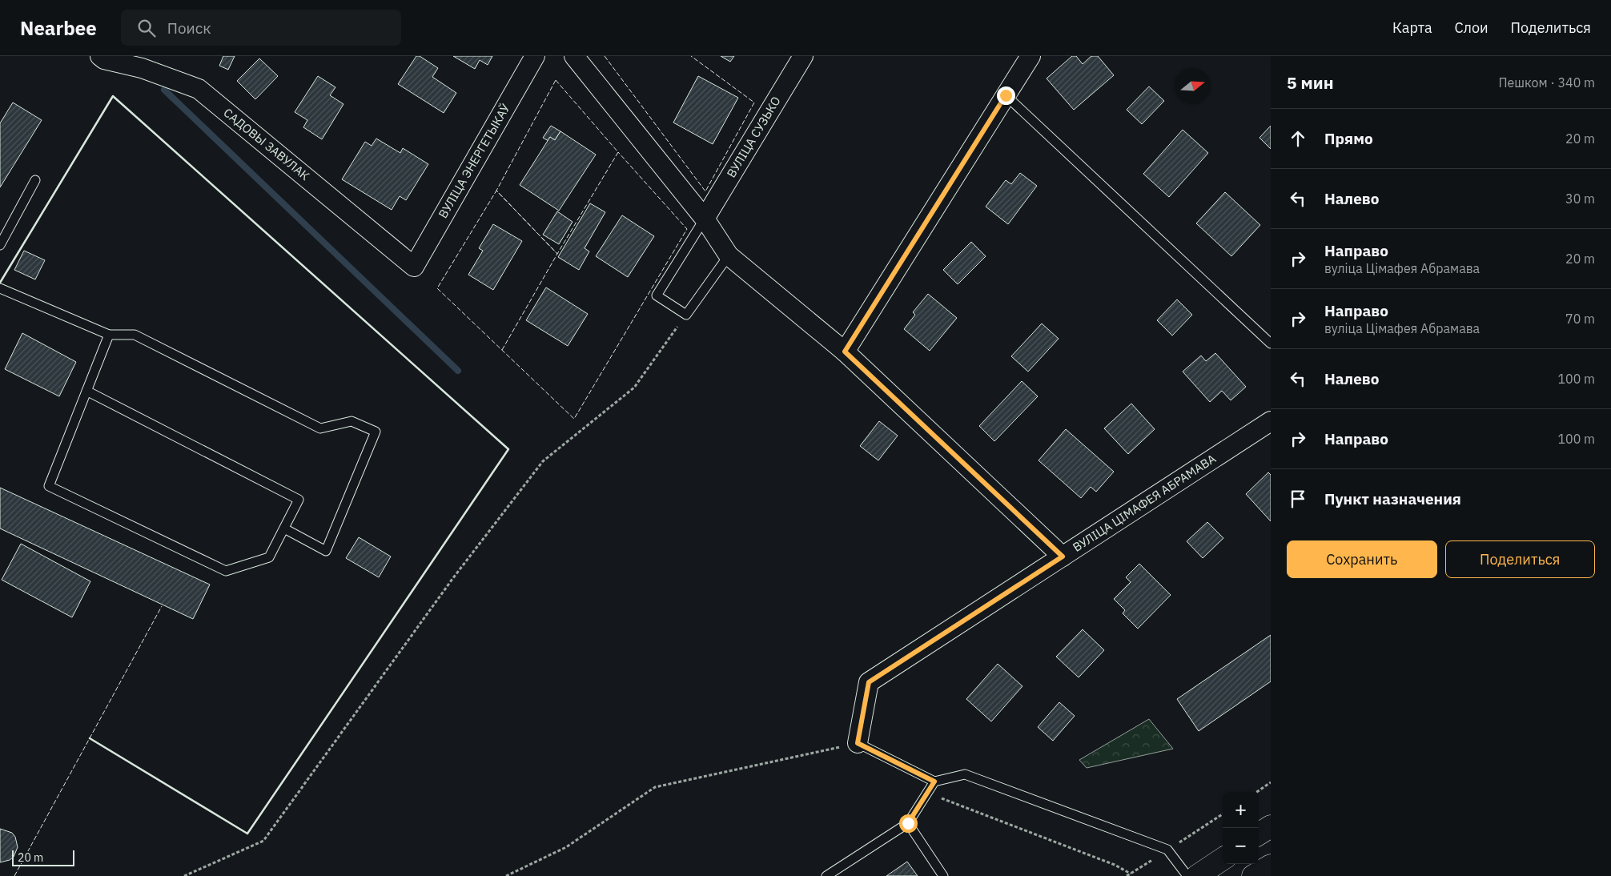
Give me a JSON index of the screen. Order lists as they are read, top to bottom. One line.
{"streets":{"street":["ВУЛІЦА СУЗЬКО","САДОВЫ ЗАВУЛАК","ВУЛІЦА ЭНЕРГЕТЫКАЎ","ВУЛІЦА ЦІМАФЕЯ АБРАМАВА"]},"crossings":[["САДОВЫ ЗАВУЛАК","ВУЛІЦА ЭНЕРГЕТЫКАЎ"]],"scale_bar":"20 m","north":"right","page":{"header":"Nearbee","search":"Поиск","nav":["Карта","Слои","Поделиться"],"heading":["5 мин","Пешком · 340 m"],"list":[["Прямо","20 m"],["Налево","30 m"],["Направо","вуліца Цімафея Абрамава","20 m"],["Направо","вуліца Цімафея Абрамава","70 m"],["Налево","100 m"],["Направо","100 m"],"Пункт назначения"],"buttons":["Сохранить","Поделиться"],"map_buttons":["+","−"],"scale":"20 m"}}
